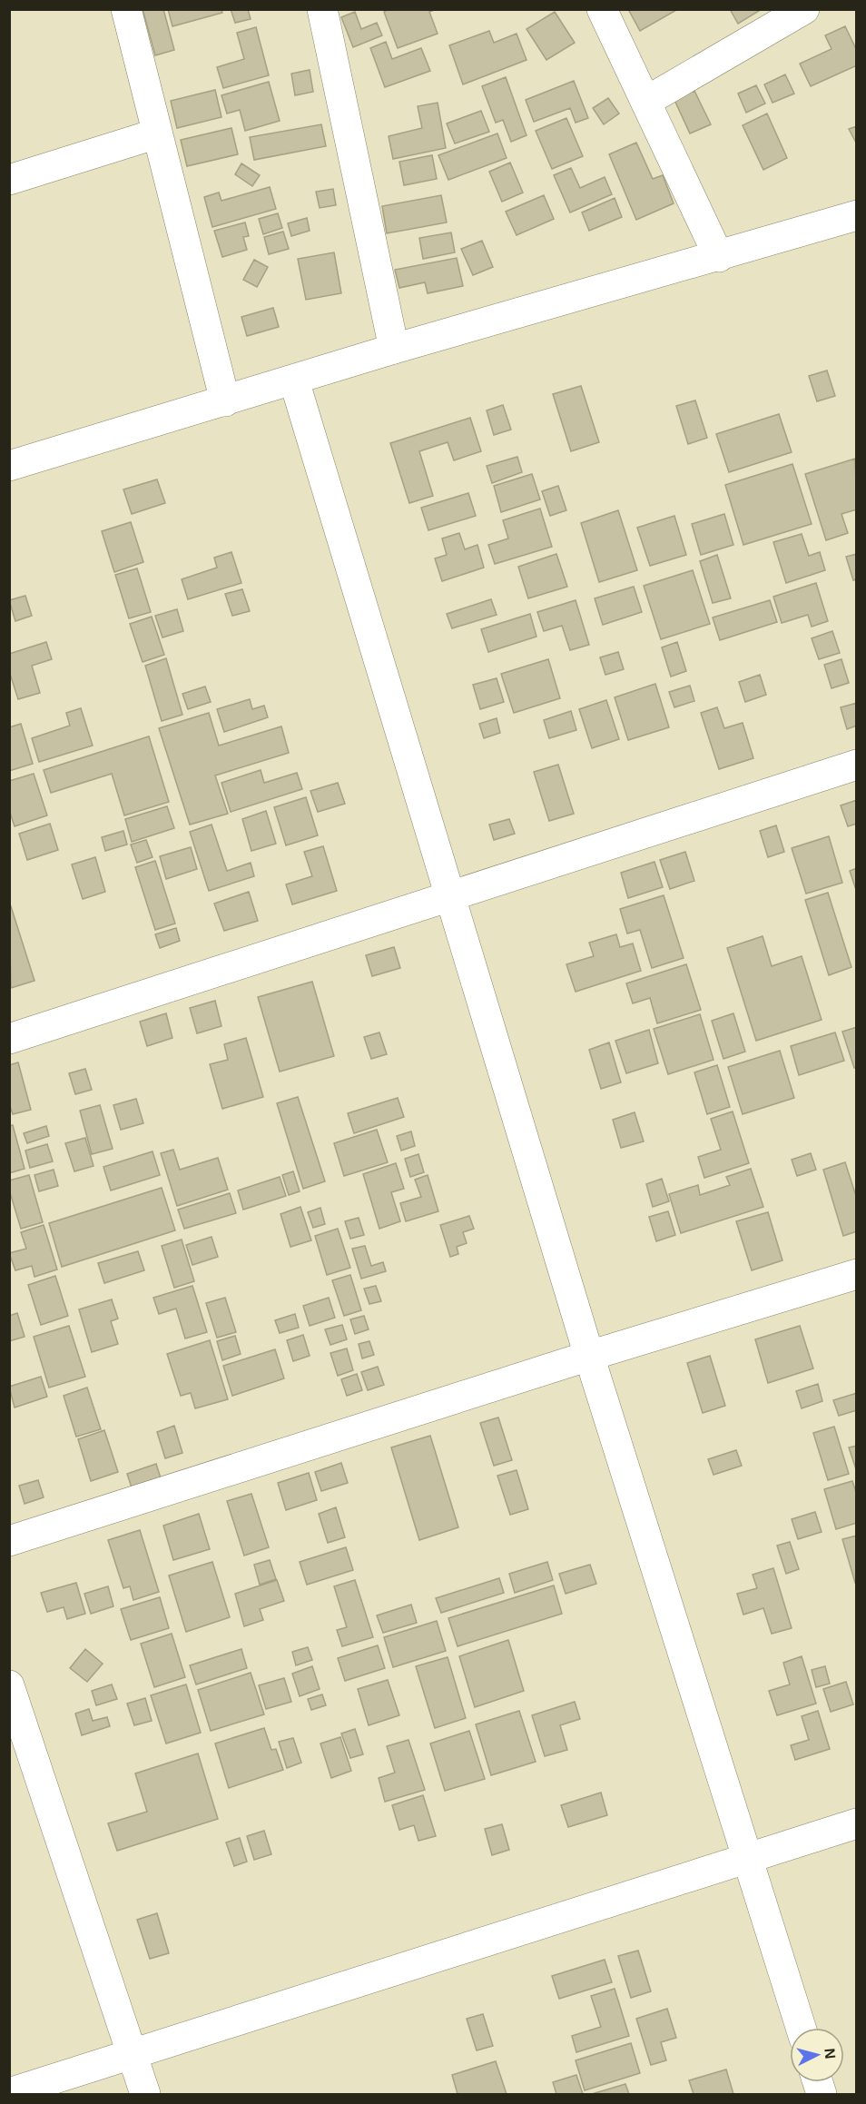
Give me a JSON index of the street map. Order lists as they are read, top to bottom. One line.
{"north":"right"}
